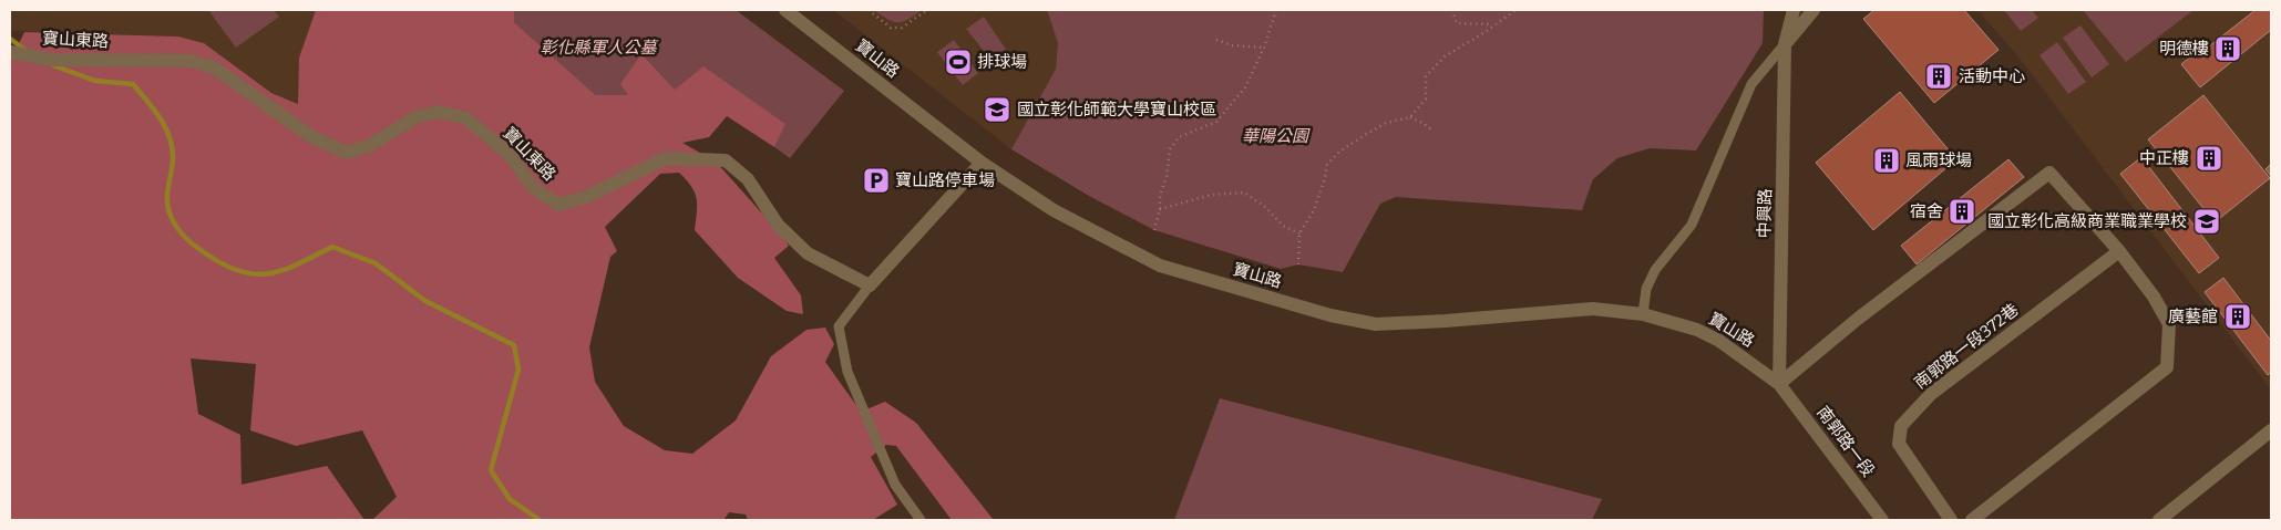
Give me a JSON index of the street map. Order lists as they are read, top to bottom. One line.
{"streets":{"street":["寶山東路","寶山路","中興路","南郭路一段372巷","南郭路一段"]},"crossings":[["寶山路","中興路"],["寶山路","南郭路一段"],["中興路","南郭路一段"]],"parks":["彰化縣軍人公墓","華陽公園"],"places":{"building":["明德樓","活動中心","中正樓","風雨球場","宿舍","廣藝館"],"sports":["排球場"],"school or university":["國立彰化師範大學寶山校區","國立彰化高級商業職業學校"],"parking":["寶山路停車場"]}}
